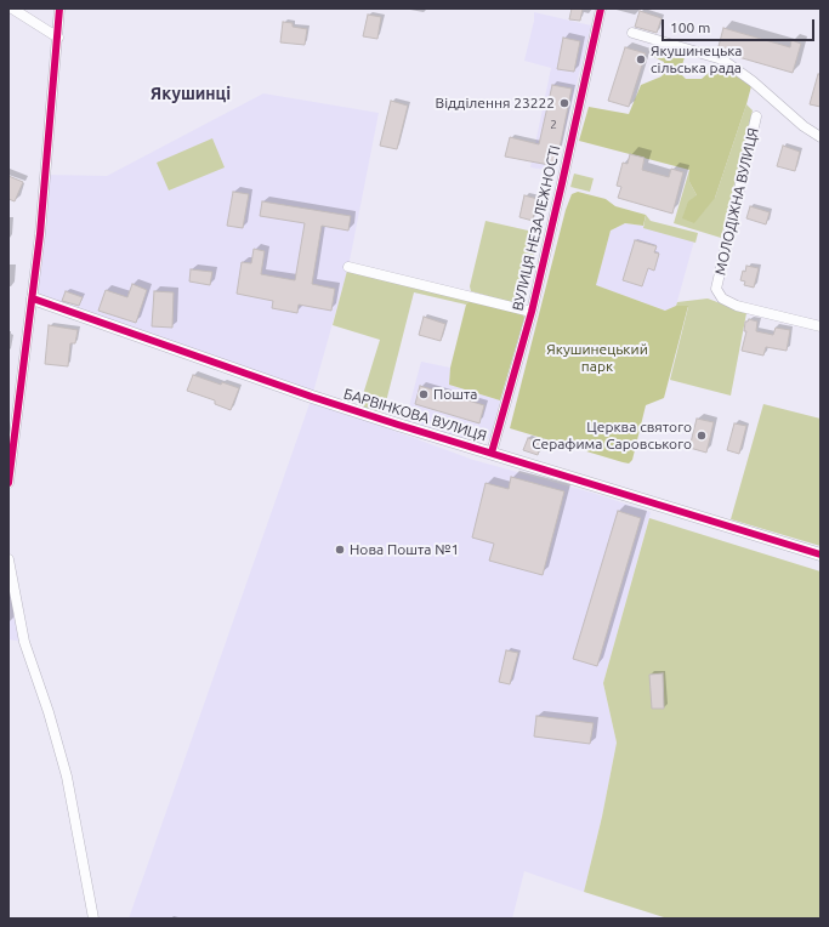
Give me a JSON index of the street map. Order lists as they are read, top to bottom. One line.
{"streets":{"street":["МОЛОДІЖНА ВУЛИЦЯ","ВУЛИЦЯ НЕЗАЛЕЖНОСТІ","БАРВІНКОВА ВУЛИЦЯ"]},"crossings":[["ВУЛИЦЯ НЕЗАЛЕЖНОСТІ","БАРВІНКОВА ВУЛИЦЯ"]],"districts":["Якушинці"],"parks":["Якушинецький парк"],"places":["Якушинецька сільська рада","Відділення 23222","Пошта","Церква святого Серафима Саровського","Нова Пошта №1"],"house_numbers":["2"],"scale_bar":"100 m"}
